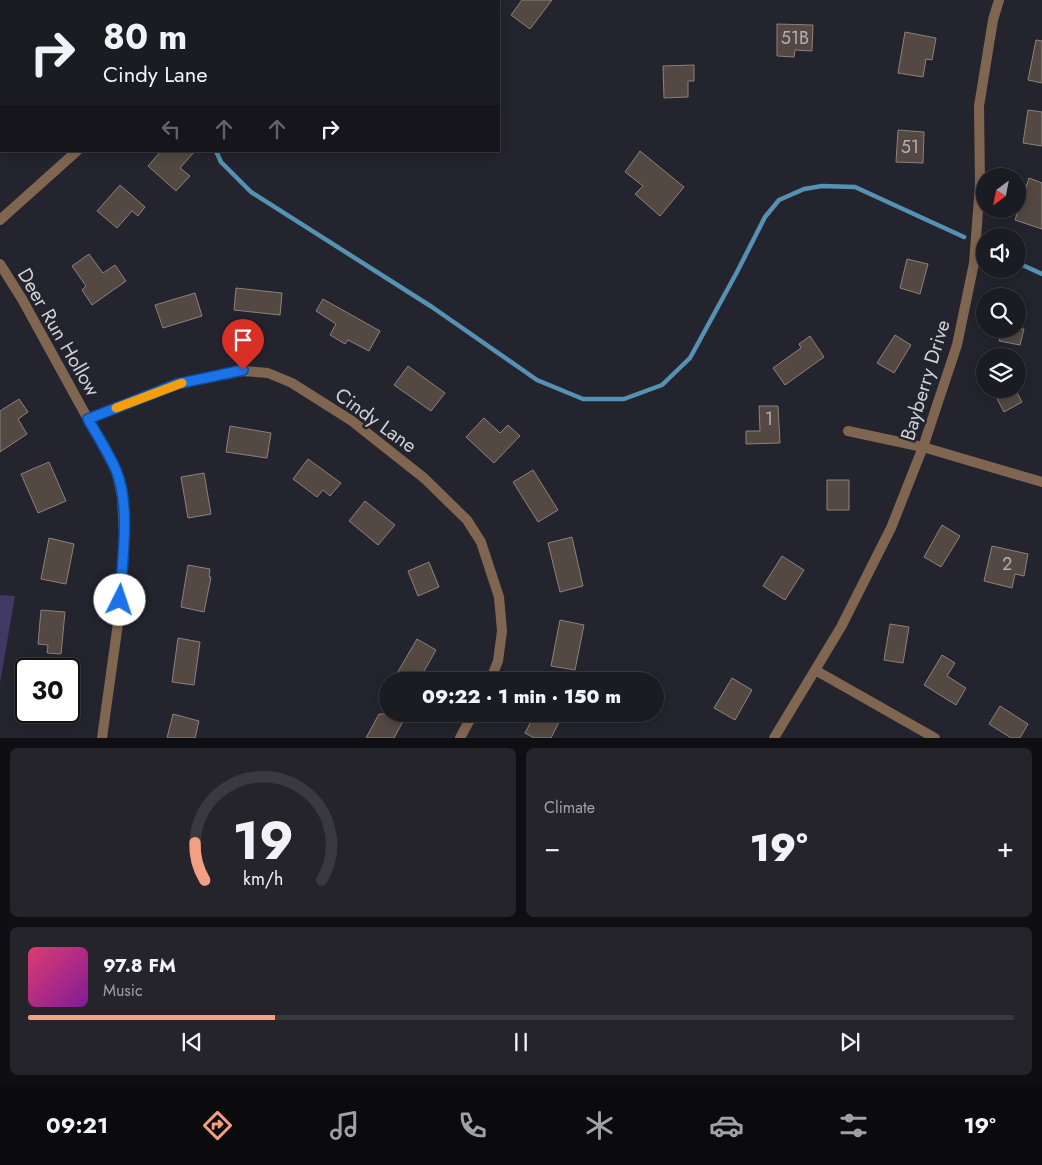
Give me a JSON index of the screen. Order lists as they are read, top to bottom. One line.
{"streets":{"street":["Deer Run Hollow","Bayberry Drive","Cindy Lane"]},"crossings":[["Deer Run Hollow","Cindy Lane"]],"house_numbers":["51B","51","1","2"],"north":"bottom left","page":{"turn":["80 m","Cindy Lane"],"limit":"30","trip":"09:22 · 1 min · 150 m","tile":"Climate","heat":["−","19°","+"],"song":["97.8 FM","Music"],"tabs":["09:21","19°"],"gauge":["19","km/h"]}}
